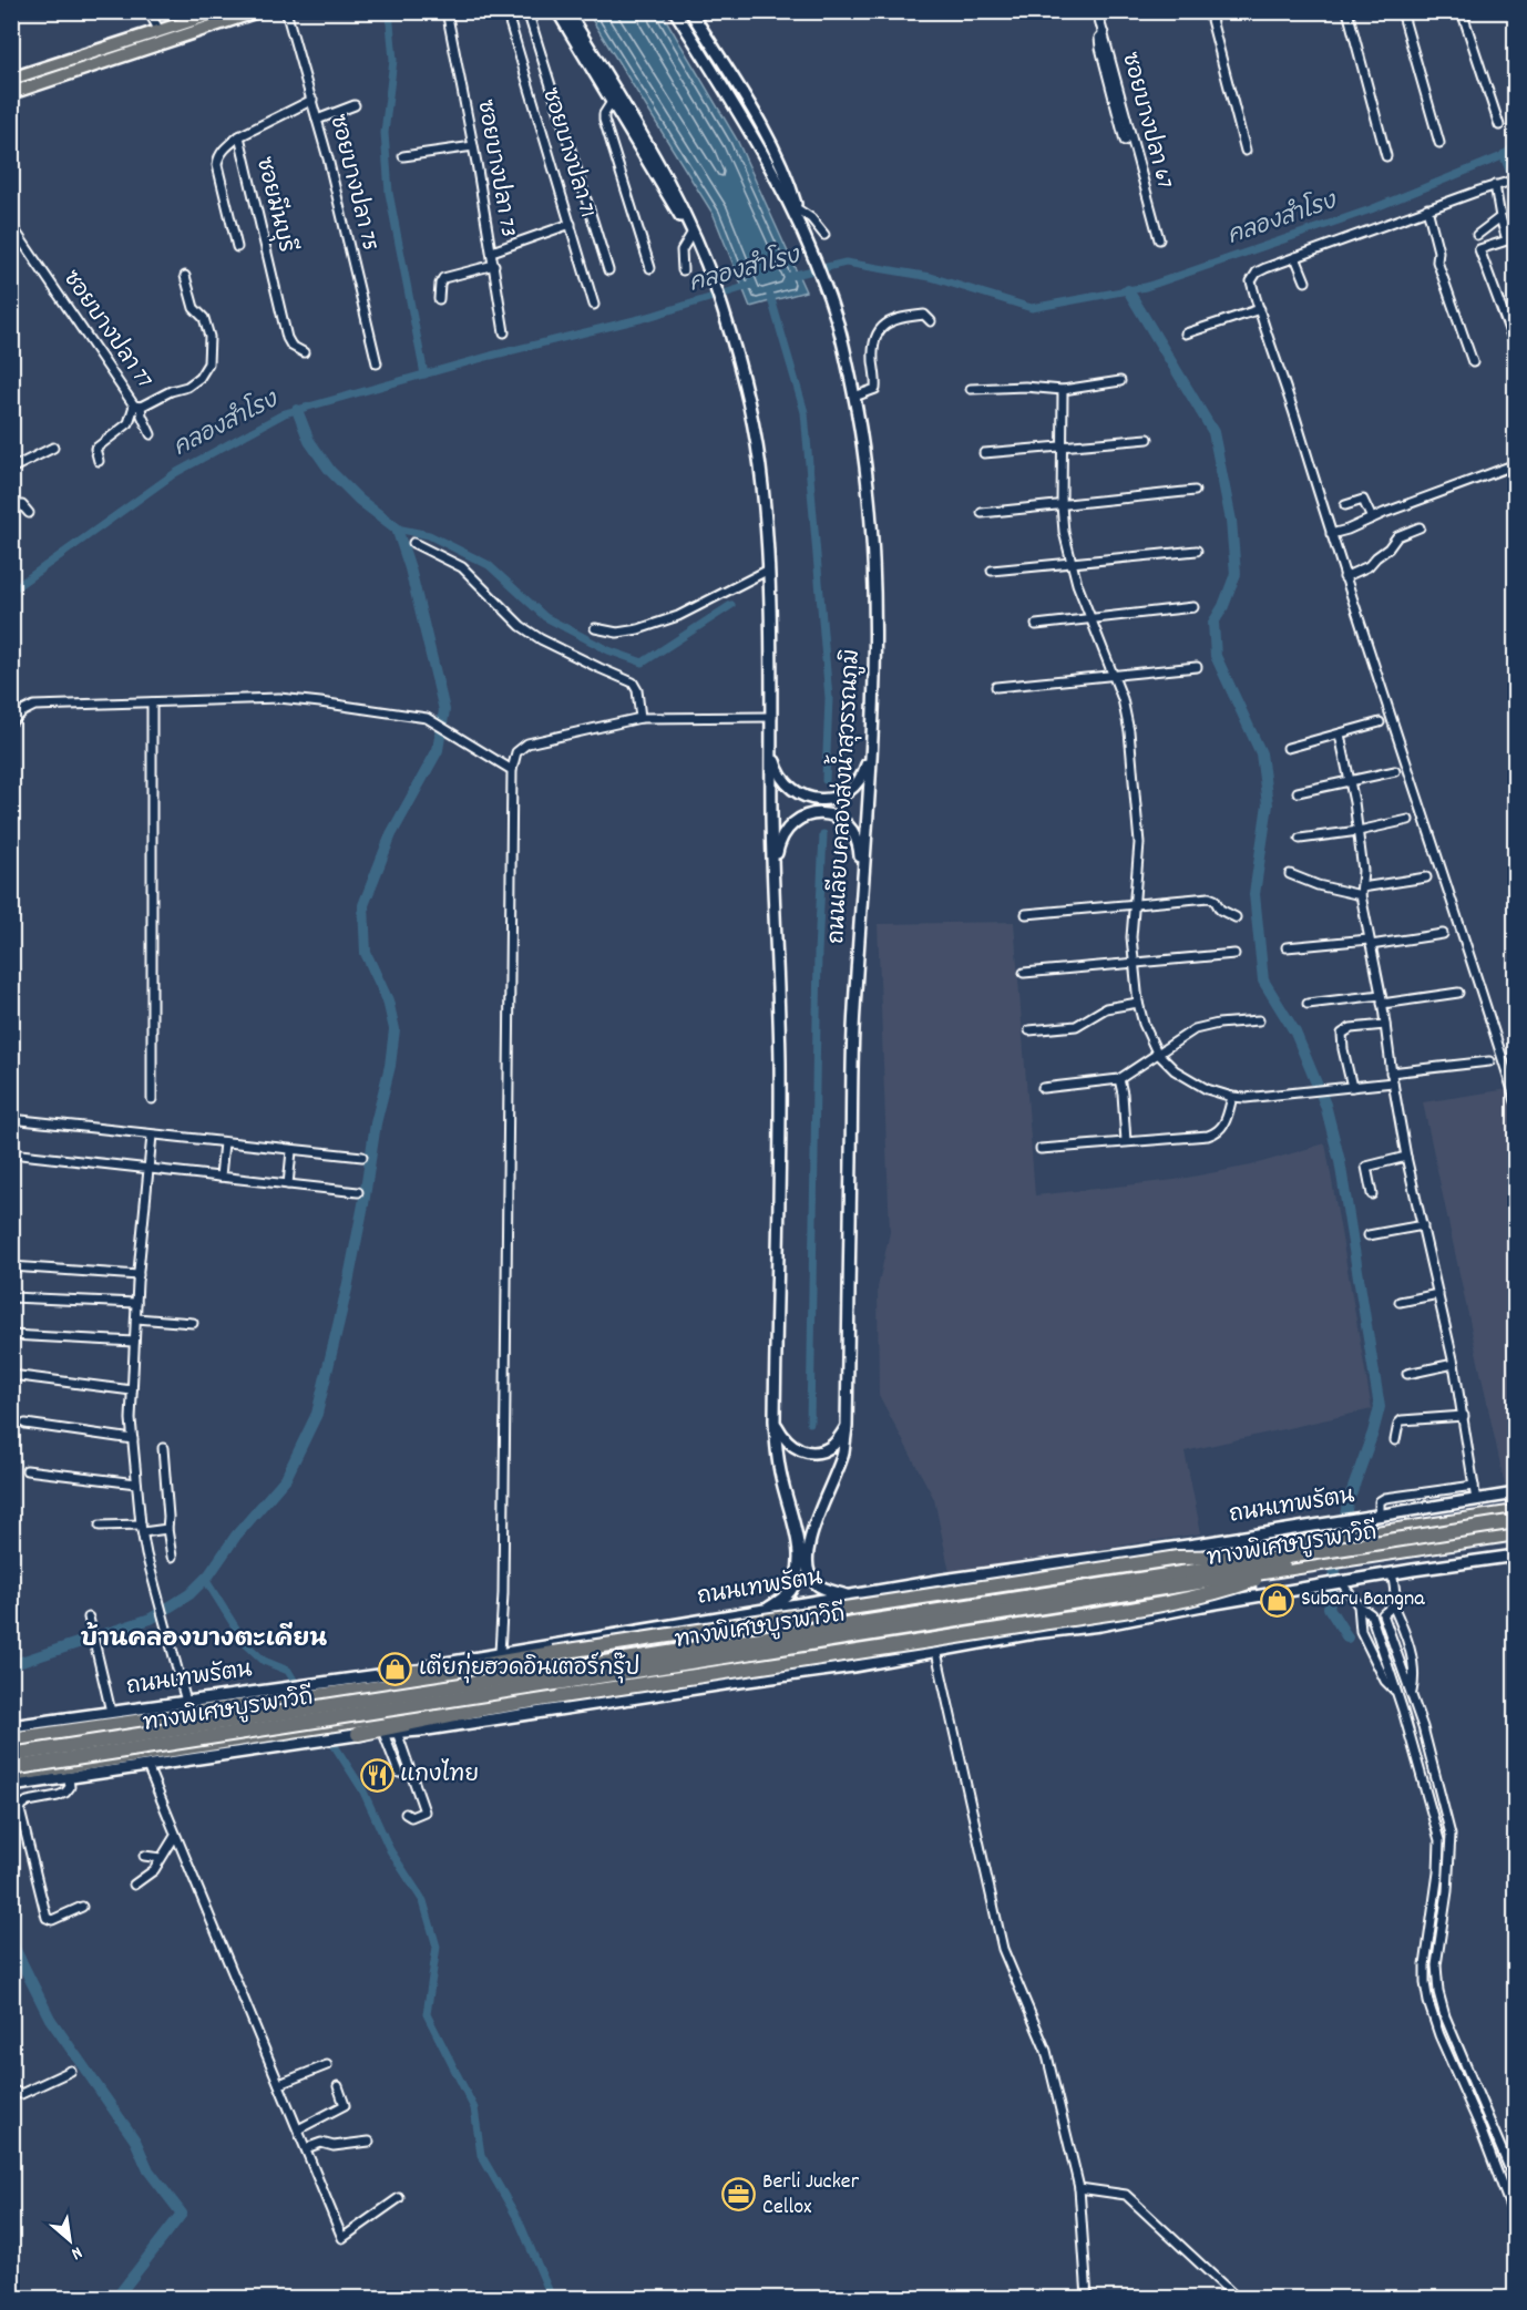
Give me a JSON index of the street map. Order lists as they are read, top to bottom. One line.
{"streets":{"highway":["ถนนเทพรัตน","ทางพิเศษบูรพาวิถี"],"main road":["ถนนเลียบคลองส่งน้ำสุวรรณภูมิ"],"street":["ซอยบางปลา 67","ซอยบางปลา 71","ซอยบางปลา 73","ซอยบางปลา 75","ซอยมีนบุรี","ซอยบางปลา 77"]},"crossings":[["ซอยบางปลา 75","ซอยมีนบุรี"],["ถนนเลียบคลองส่งน้ำสุวรรณภูมิ","ถนนเทพรัตน"]],"districts":["บ้านคลองบางตะเคียน"],"water":["คลองสำโรง"],"places":{"shop":["Subaru Bangna","เตียกุ่ยฮวดอินเตอร์กรุ๊ป"],"restaurant":["แกงไทย"],"office":["Berli Jucker Cellox"]},"north":"bottom right"}
